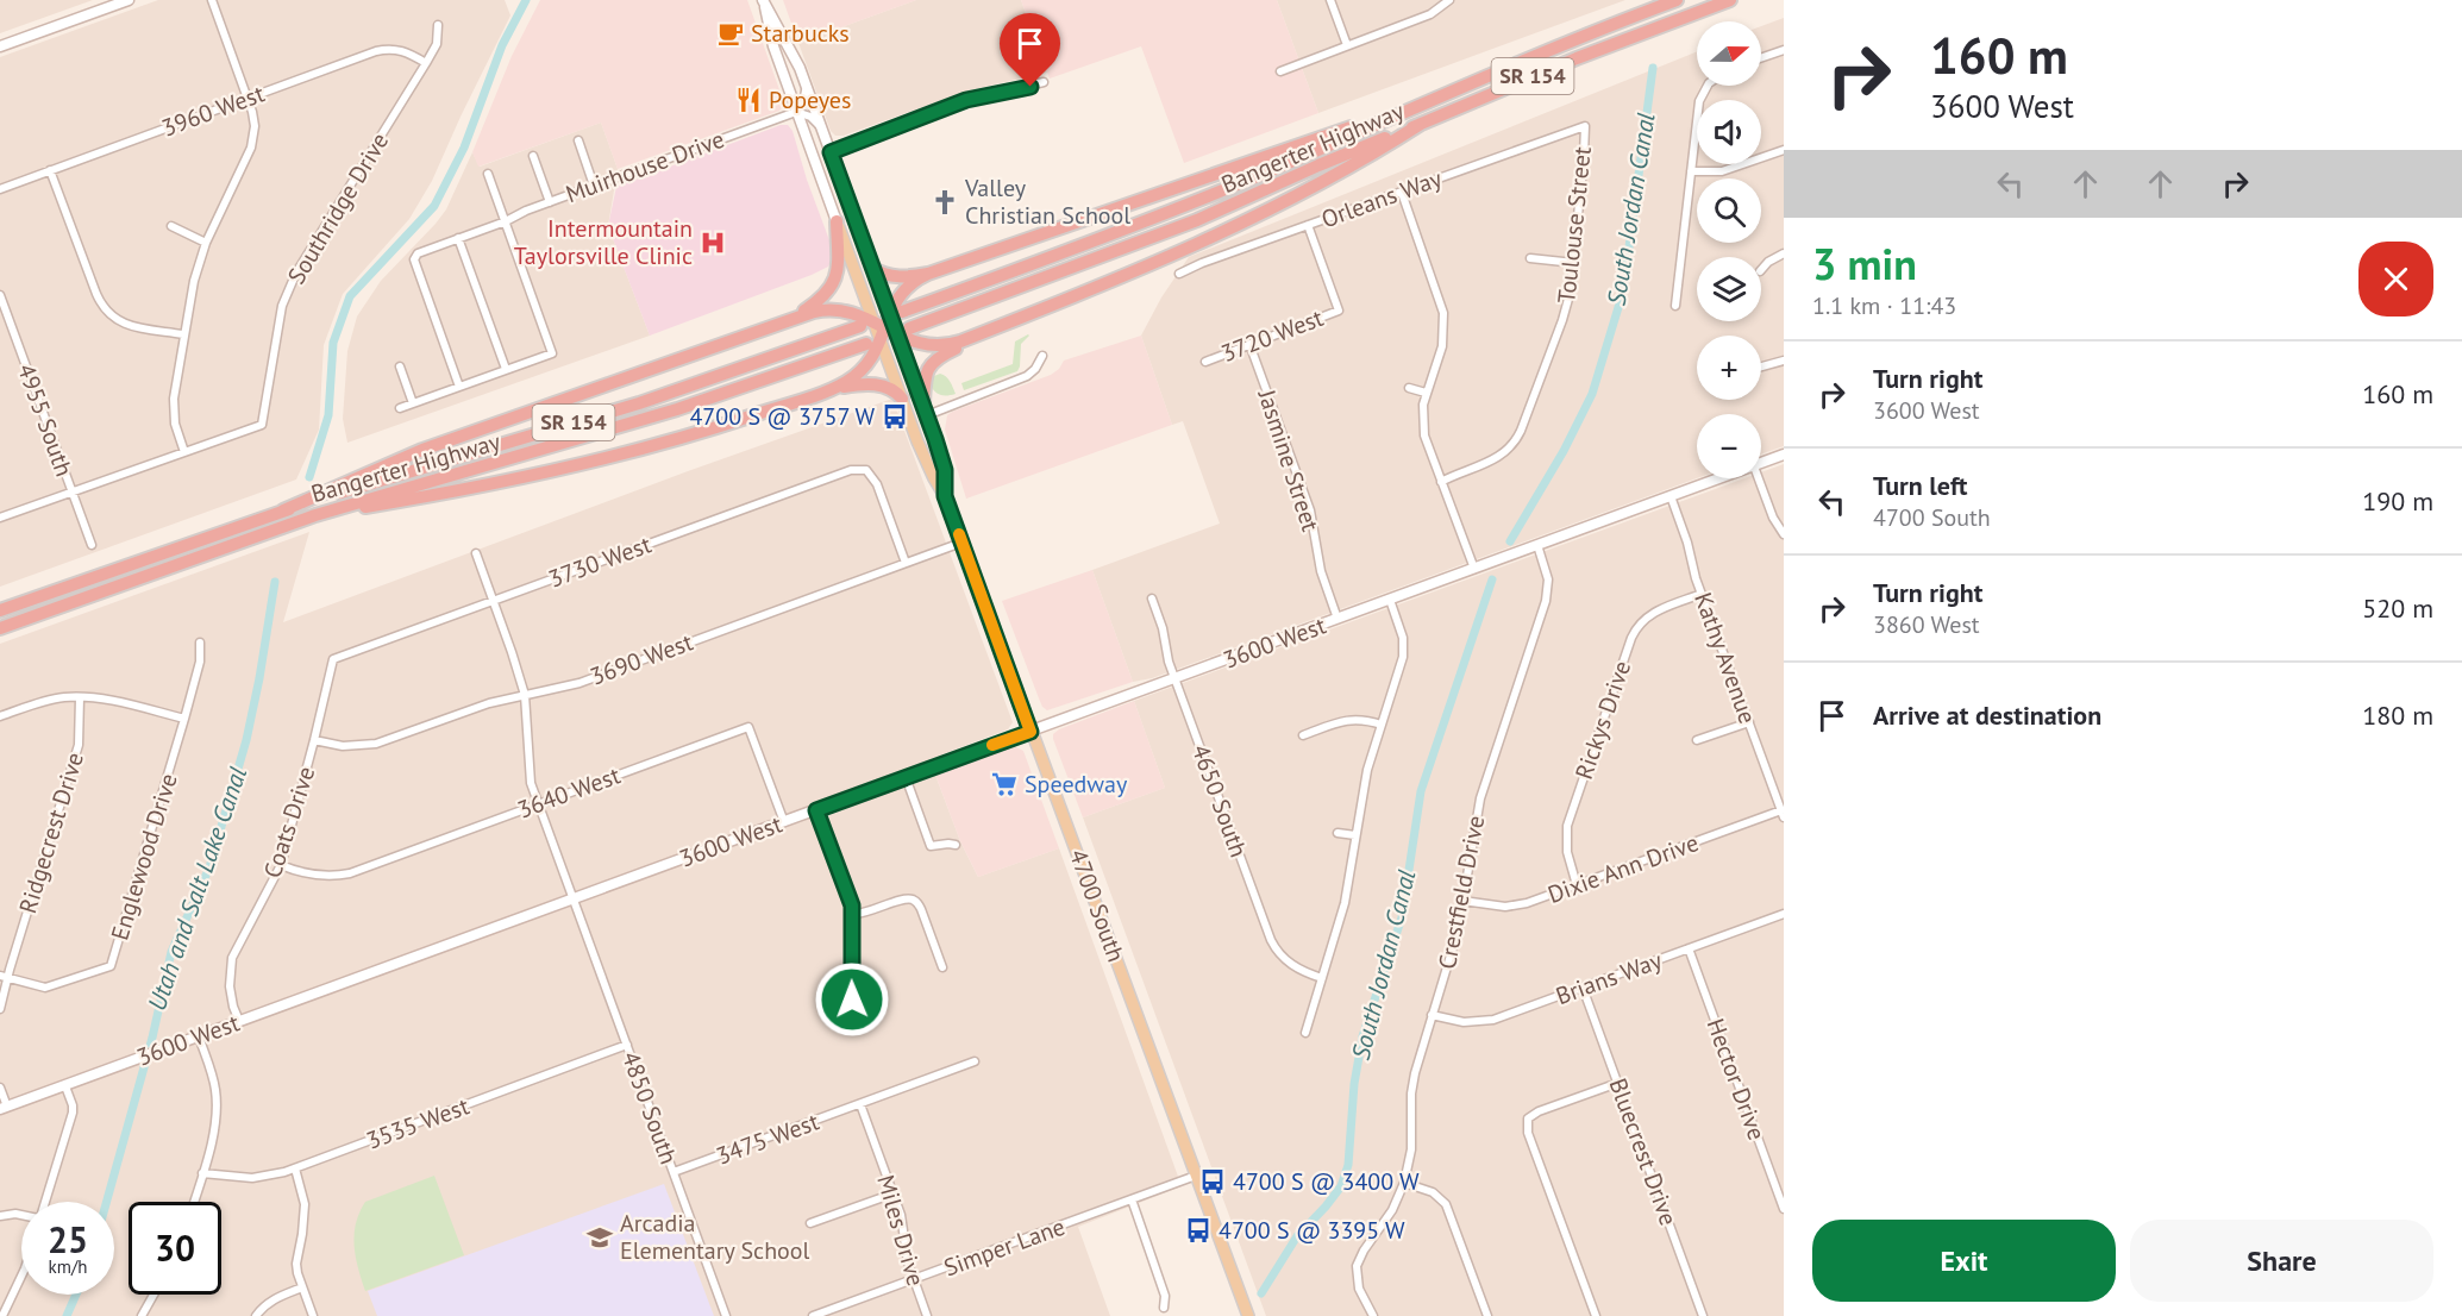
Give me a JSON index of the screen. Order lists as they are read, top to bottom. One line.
{"streets":{"highway":["SR 154","Bangerter Highway"],"main road":["4700 South"],"street":["3960 West","Muirhouse Drive","Orleans Way","Southridge Drive","Toulouse Street","3720 West","4955 South","Jasmine Street","3730 West","3600 West","Kathy Avenue","3690 West","Rickys Drive","3640 West","4650 South","Coats Drive","Ridgecrest Drive","Englewood Drive","Dixie Ann Drive","Crestfield Drive","Brians Way","Hector Drive","4850 South","3535 West","3475 West","Bluecrest Drive","Miles Drive","Simper Lane"]},"crossings":[["3960 West","Southridge Drive"],["Bangerter Highway","4700 South"],["Muirhouse Drive","4700 South"],["Orleans Way","Toulouse Street"],["Orleans Way","3720 West"],["Southridge Drive","4955 South"],["3720 West","Jasmine Street"],["Jasmine Street","3600 West"],["3730 West","3690 West"],["3730 West","Coats Drive"],["3730 West","4850 South"],["3600 West","Kathy Avenue"],["3600 West","3640 West"],["3600 West","4650 South"],["3600 West","Coats Drive"],["3600 West","Crestfield Drive"],["3600 West","4700 South"],["3600 West","4850 South"],["Kathy Avenue","Rickys Drive"],["Kathy Avenue","Dixie Ann Drive"],["3690 West","Coats Drive"],["3690 West","4700 South"],["3690 West","4850 South"],["Rickys Drive","Dixie Ann Drive"],["3640 West","Coats Drive"],["3640 West","4850 South"],["Ridgecrest Drive","Englewood Drive"],["Dixie Ann Drive","Crestfield Drive"],["Crestfield Drive","Brians Way"],["4700 South","Simper Lane"],["Brians Way","Hector Drive"],["Brians Way","Bluecrest Drive"],["4850 South","3535 West"],["4850 South","3475 West"],["3475 West","Miles Drive"],["Miles Drive","Simper Lane"]],"water":["South Jordan Canal","Utah and Salt Lake Canal"],"places":{"cafe":["Starbucks"],"restaurant":["Popeyes"],"church":["Valley Christian School"],"hospital":["Intermountain Taylorsville Clinic"],"bus stop":["4700 S @ 3757 W","4700 S @ 3400 W","4700 S @ 3395 W"],"supermarket":["Speedway"],"school or university":["Arcadia Elementary School"]},"north":"right","page":{"turn":["160 m","3600 West"],"map_buttons":["+","−"],"heading":["3 min","1.1 km · 11:43"],"list":[{"name":"Turn right","note":"3600 West","value":"160 m"},{"name":"Turn left","note":"4700 South","value":"190 m"},{"name":"Turn right","note":"3860 West","value":"520 m"},{"name":"Arrive at destination","value":"180 m"}],"speed":"25 km/h","limit":"30","buttons":["Exit","Share"]}}
